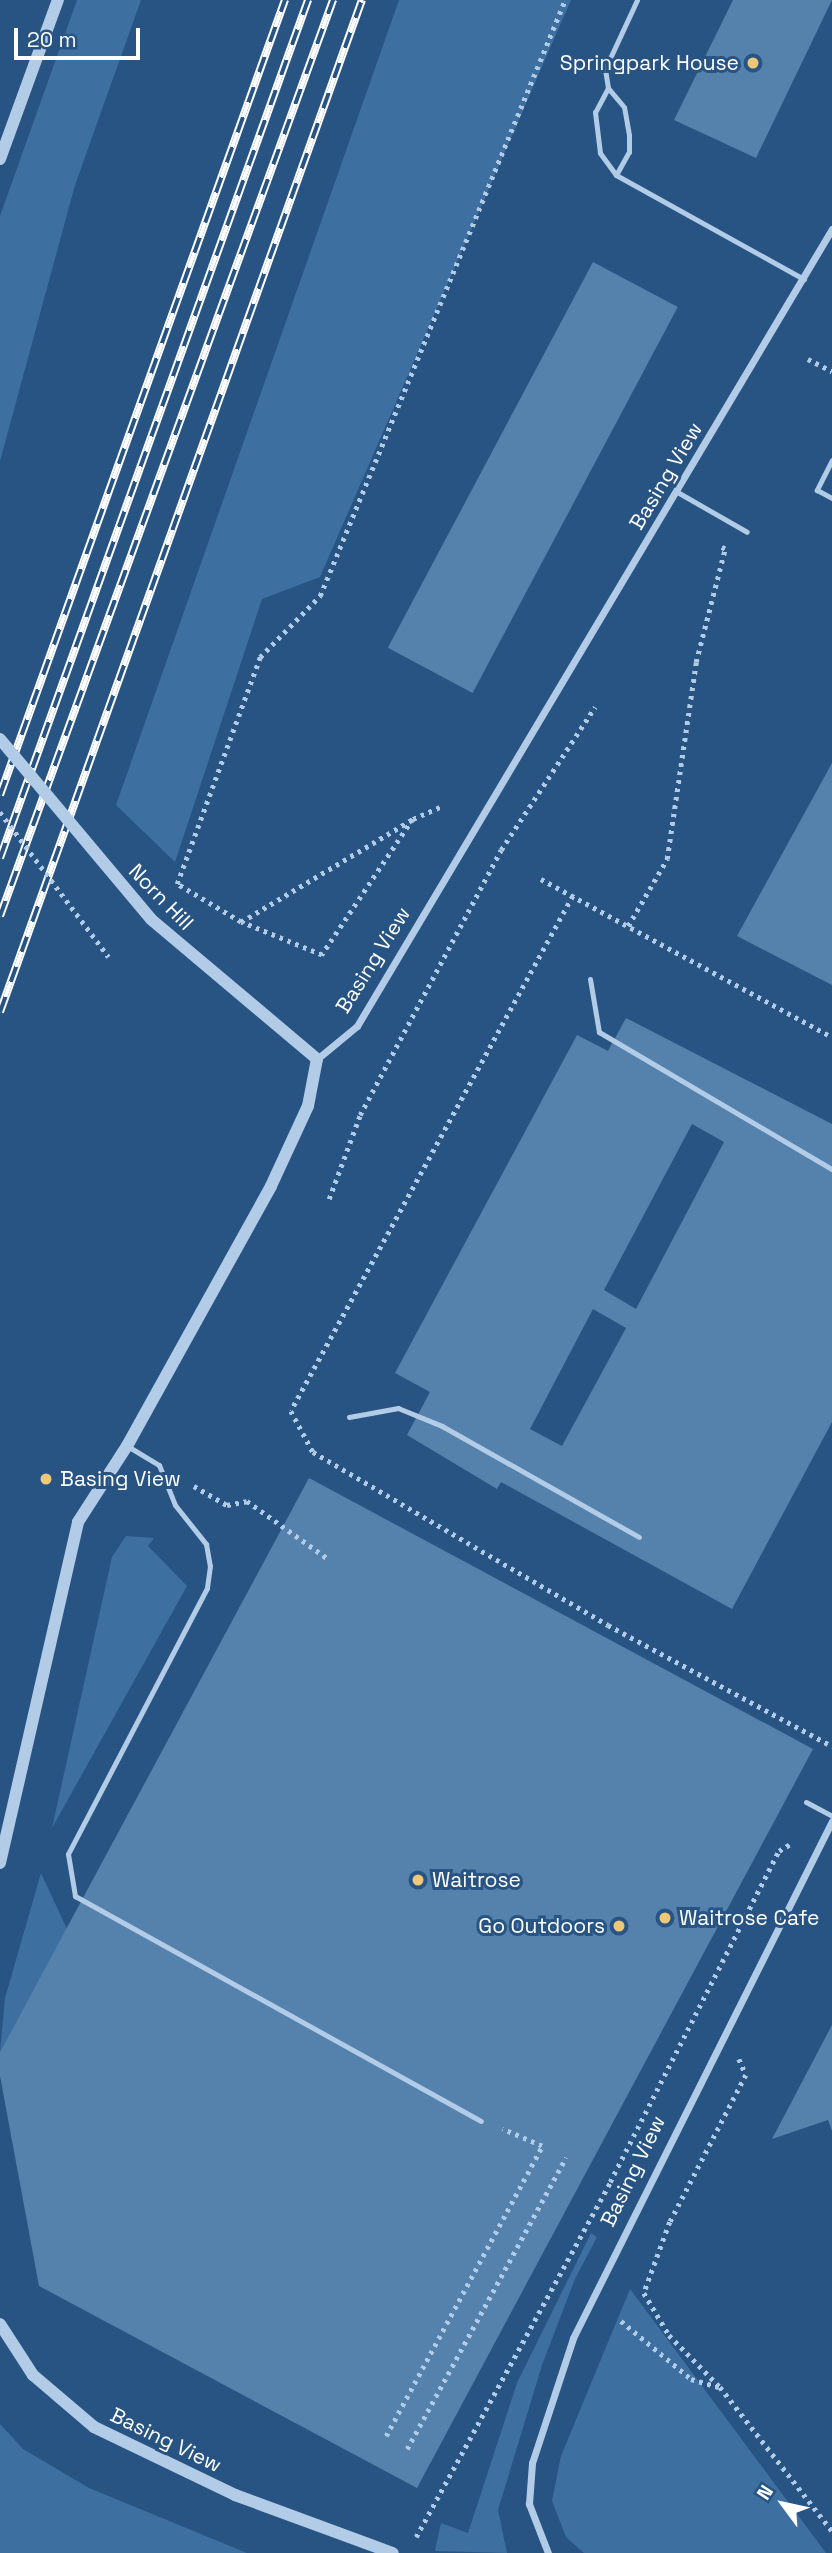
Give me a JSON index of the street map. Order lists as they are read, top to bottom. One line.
{"streets":{"street":["Basing View","Norn Hill"]},"crossings":[["Basing View","Norn Hill"]],"places":["Springpark House","Basing View","Waitrose","Waitrose Cafe","Go Outdoors"],"scale_bar":"20 m","north":"top left"}
